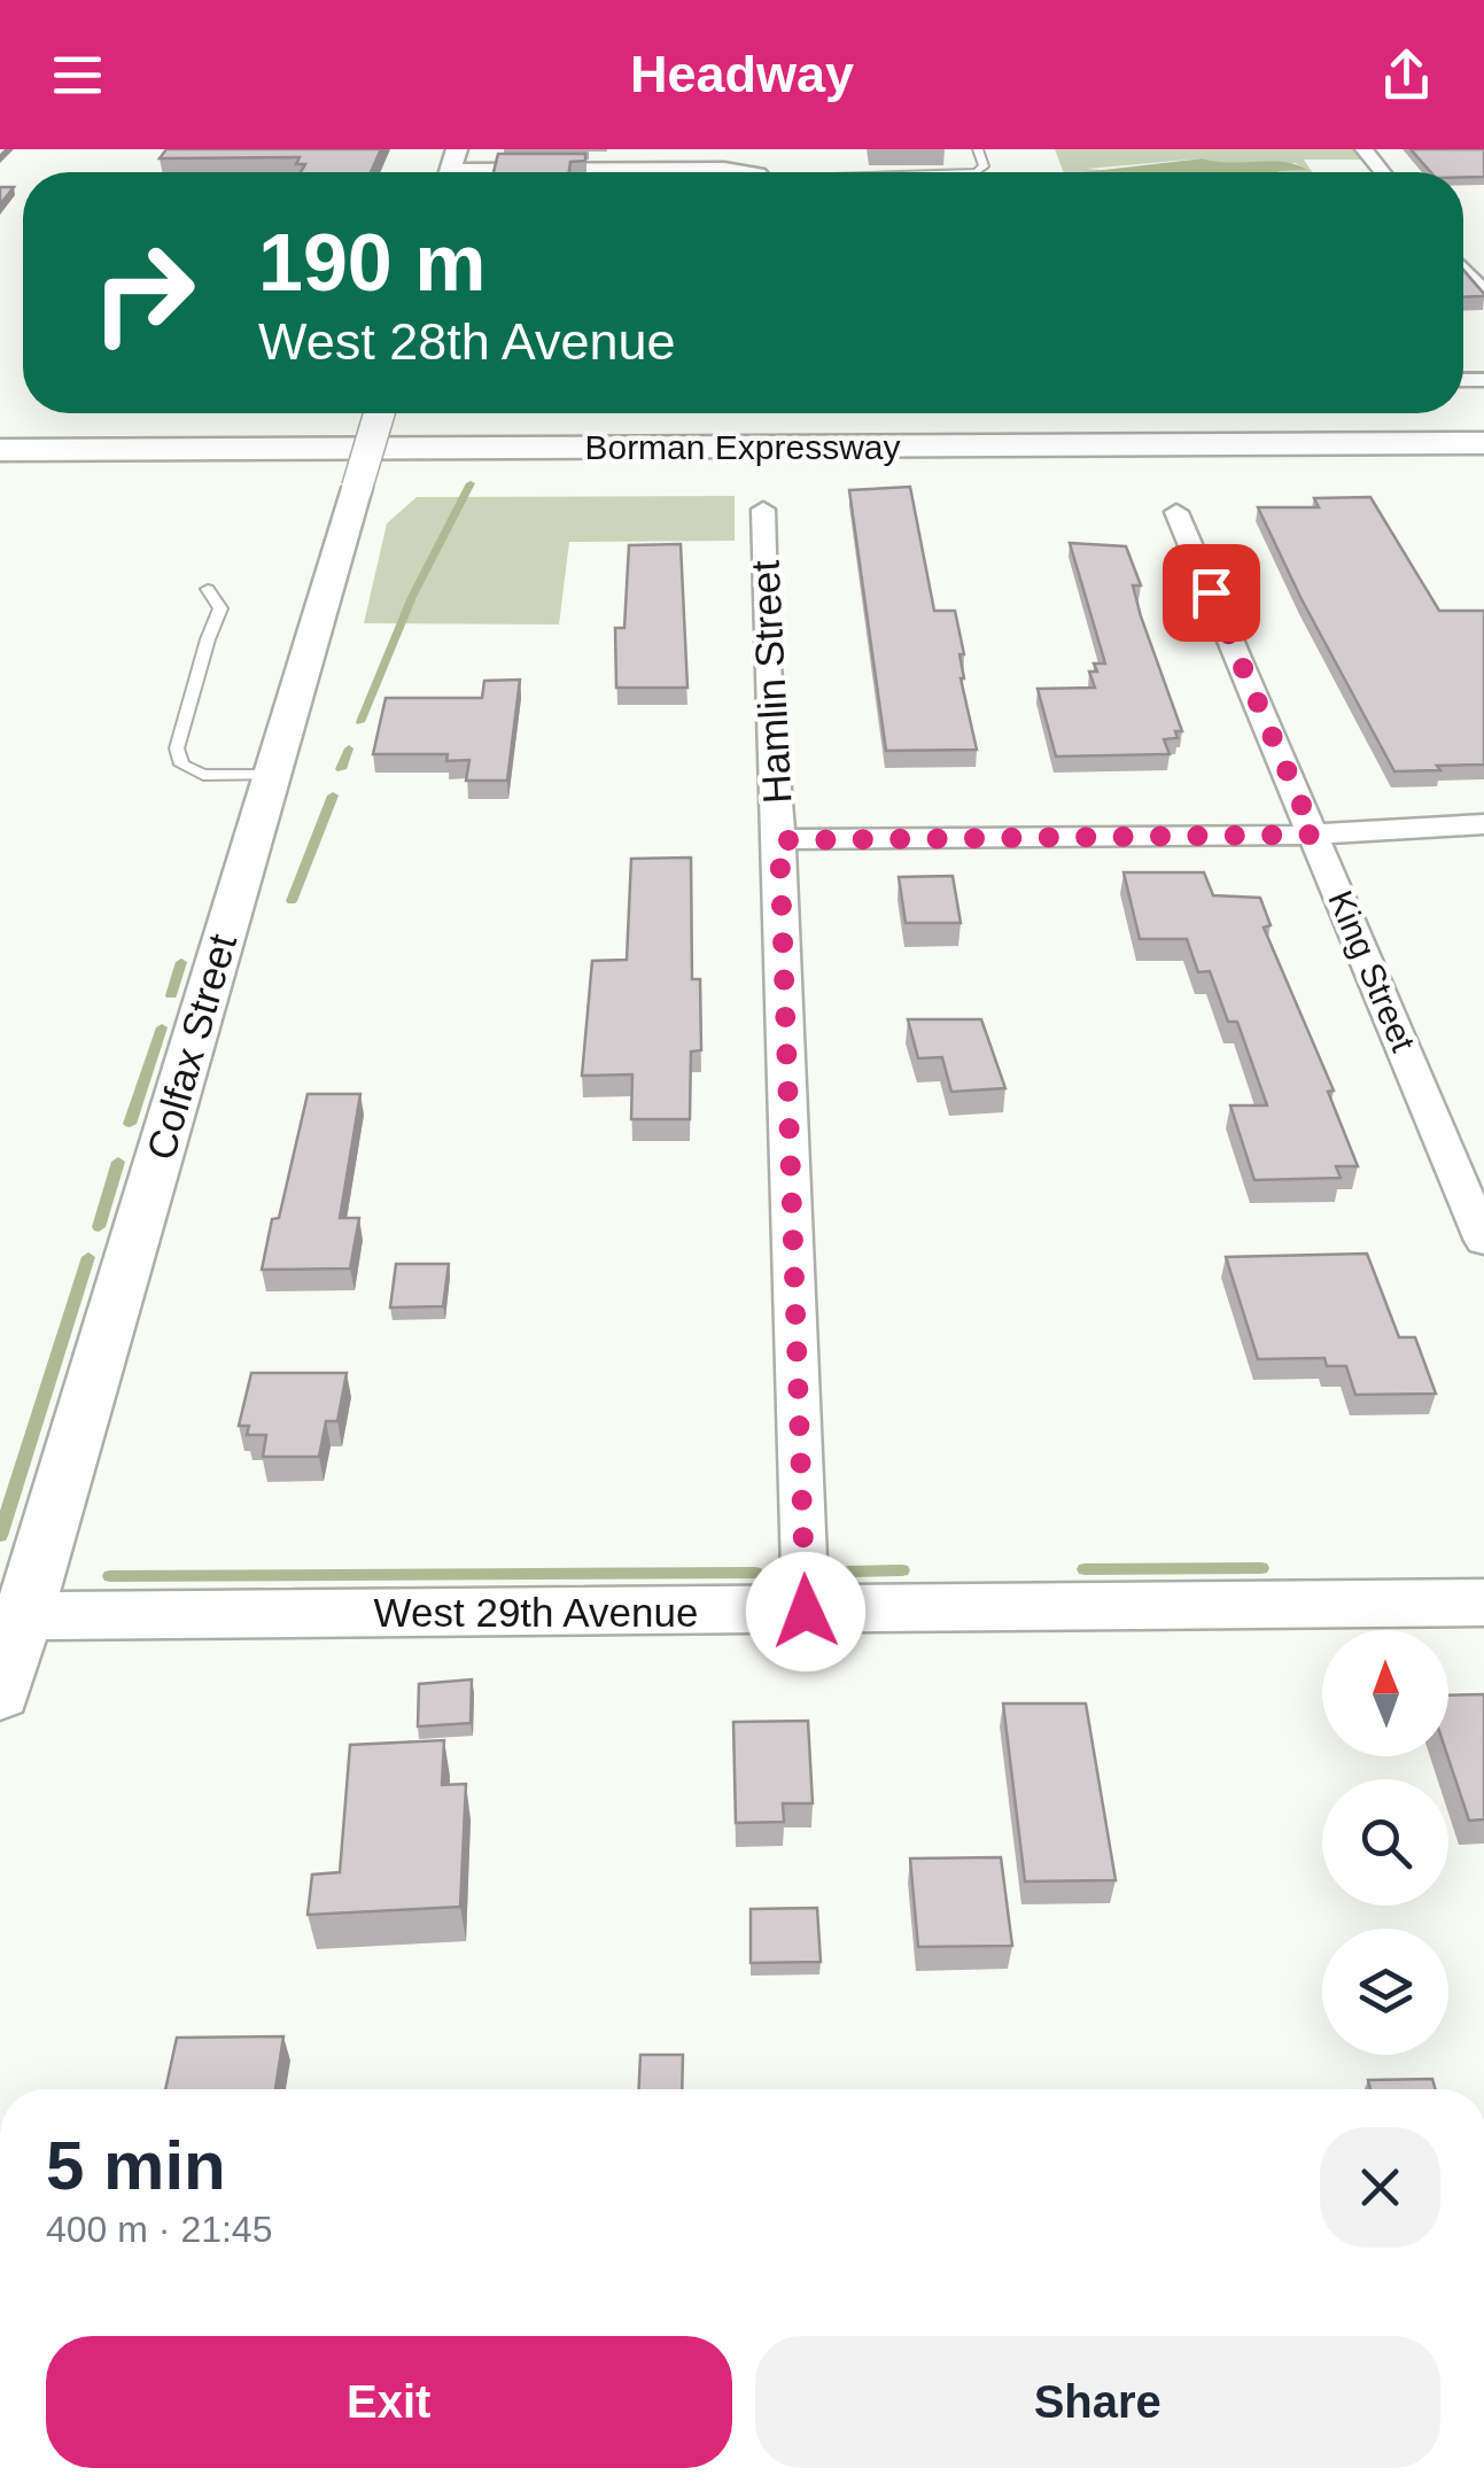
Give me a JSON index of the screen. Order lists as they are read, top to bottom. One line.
{"streets":{"highway":["Borman Expressway"],"street":["Hamlin Street","King Street","Colfax Street","West 29th Avenue"]},"crossings":[["Hamlin Street","West 29th Avenue"],["Colfax Street","West 29th Avenue"]],"north":"top","page":{"header":"Headway","turn":["190 m","West 28th Avenue"],"heading":["5 min","400 m · 21:45"],"buttons":["Exit","Share"]}}
